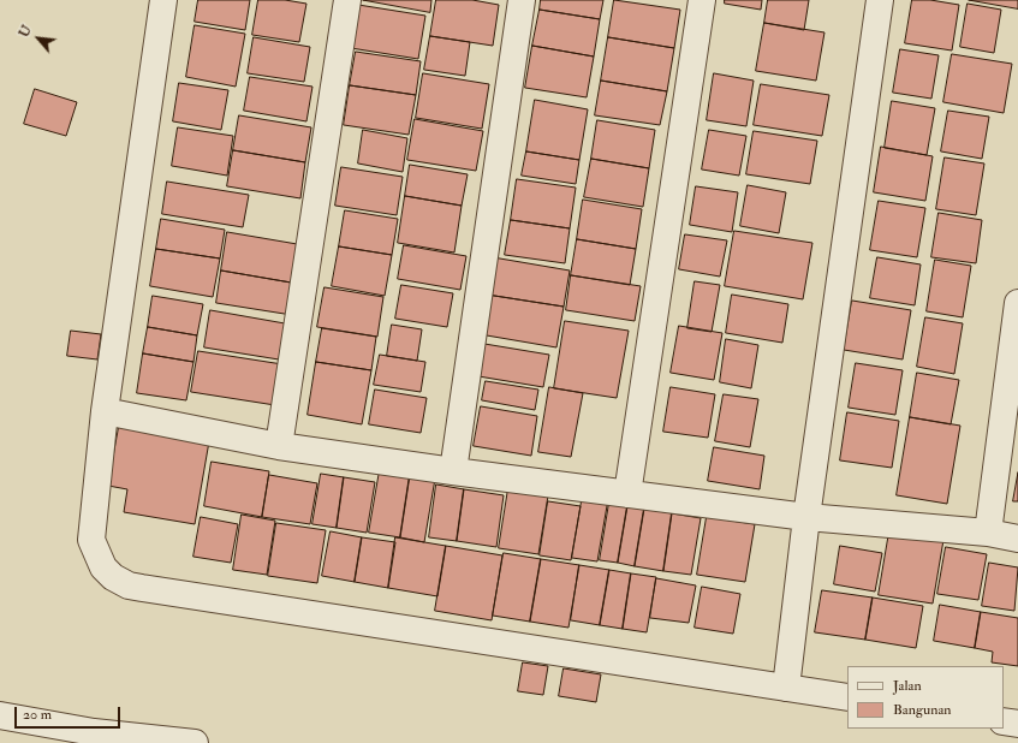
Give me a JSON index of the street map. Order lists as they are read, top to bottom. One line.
{"legend":["Jalan","Bangunan"],"scale_bar":"20 m","north":"top left"}
